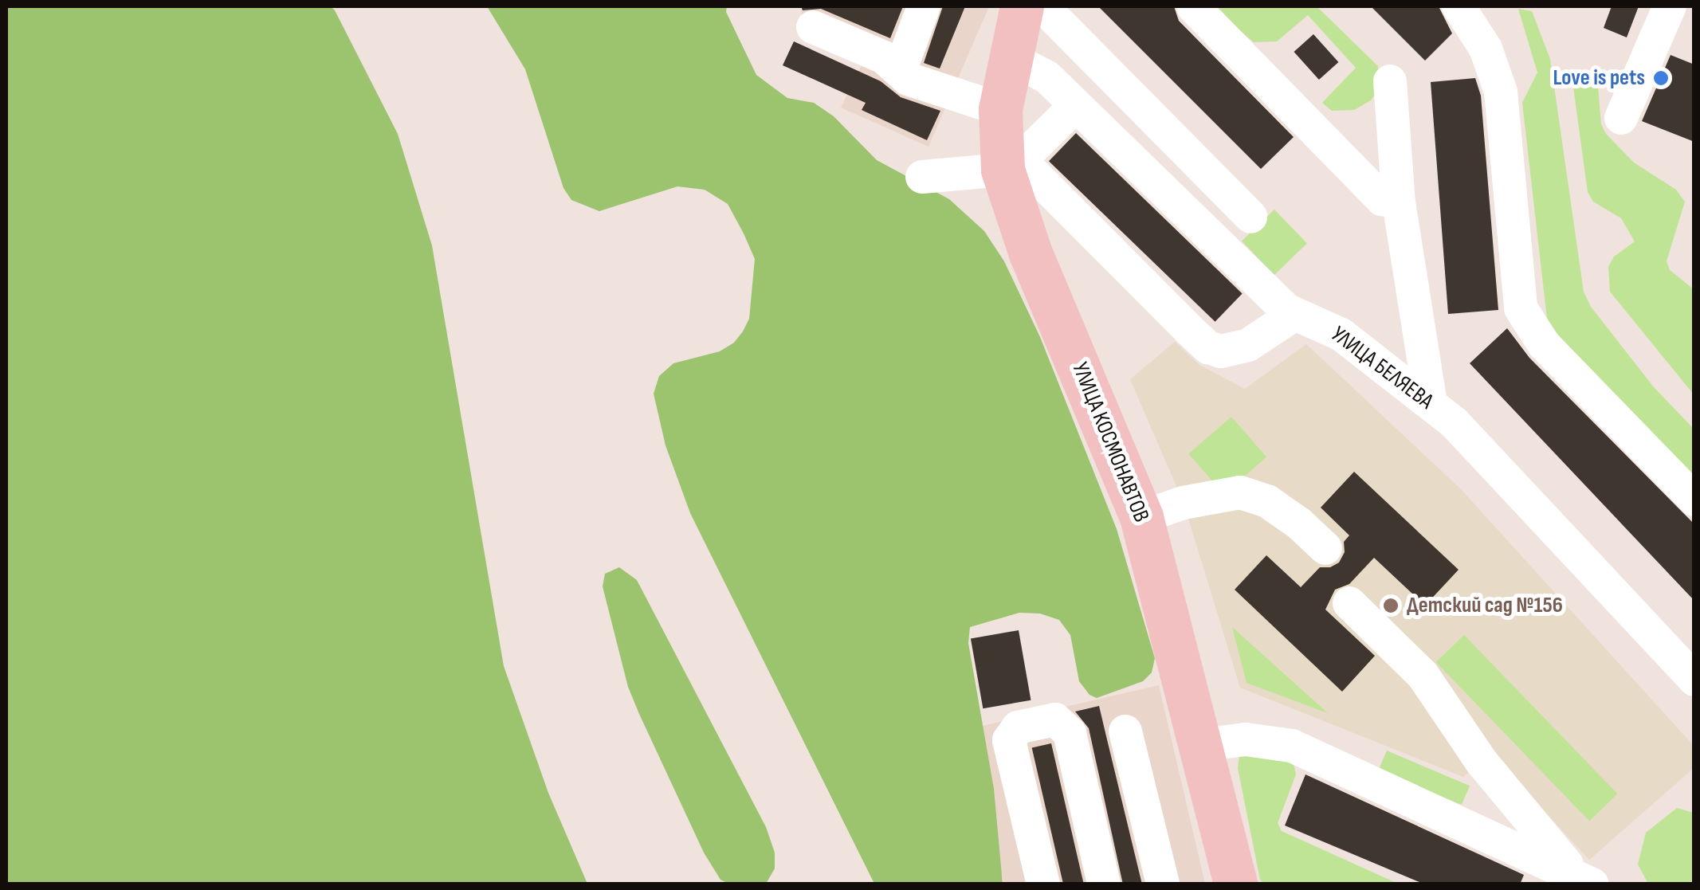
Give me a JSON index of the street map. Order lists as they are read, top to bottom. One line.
{"streets":{"main road":["УЛИЦА КОСМОНАВТОВ"],"street":["УЛИЦА БЕЛЯЕВА"]},"crossings":[["УЛИЦА БЕЛЯЕВА","УЛИЦА КОСМОНАВТОВ"]],"places":["Love is pets","Детский сад №156"]}
